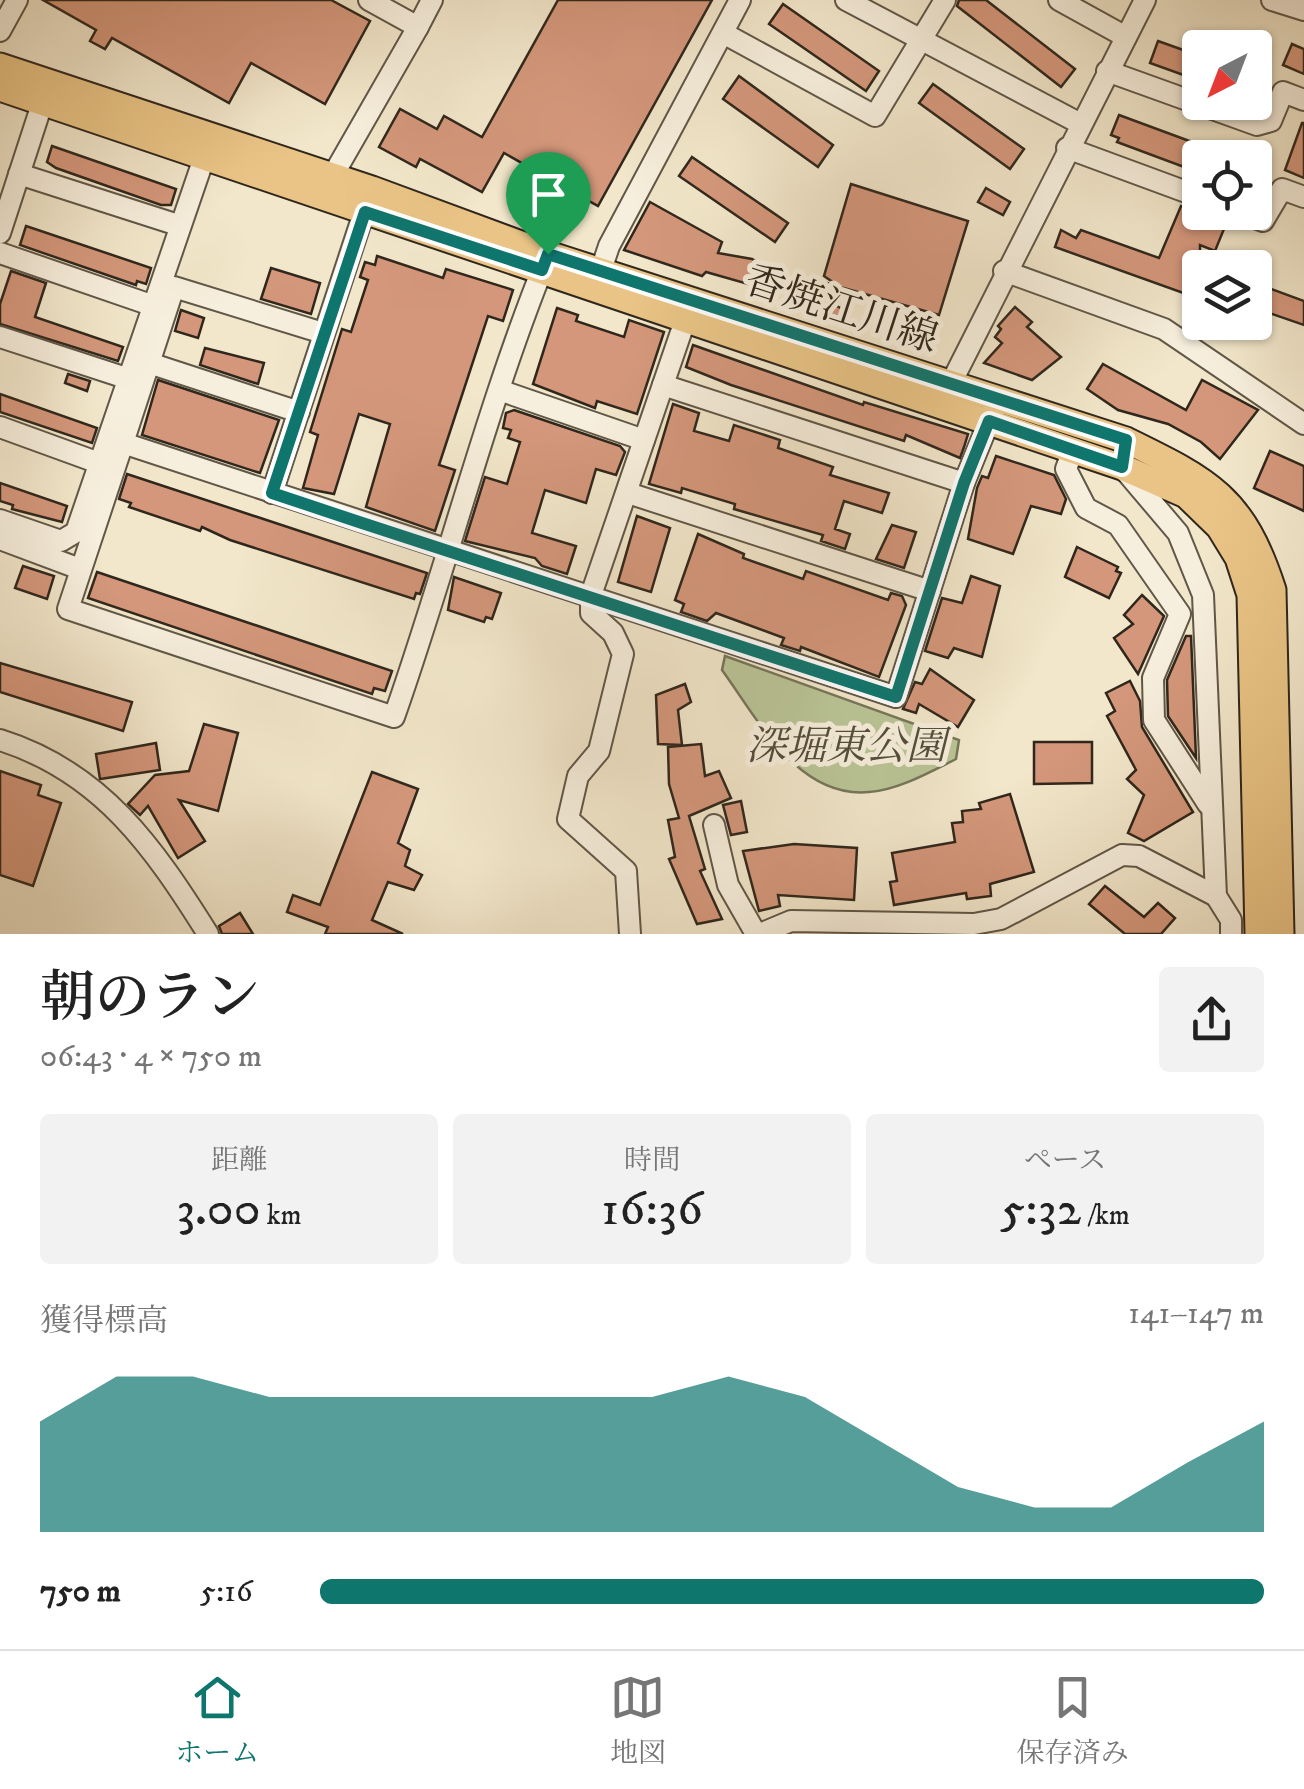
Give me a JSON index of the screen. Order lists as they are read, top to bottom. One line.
{"streets":{"main road":["香焼江川線"]},"parks":["深堀東公園"],"north":"bottom left","page":{"heading":["朝のラン","06:43 · 4 × 750 m"],"stats":[["距離","3.00 km"],["時間","16:36"],["ペース","5:32 /km"]],"chart":["獲得標高","141–147 m"],"list":[{"name":"750 m","note":"5:16"}],"tabs":["ホーム","地図","保存済み"]}}
